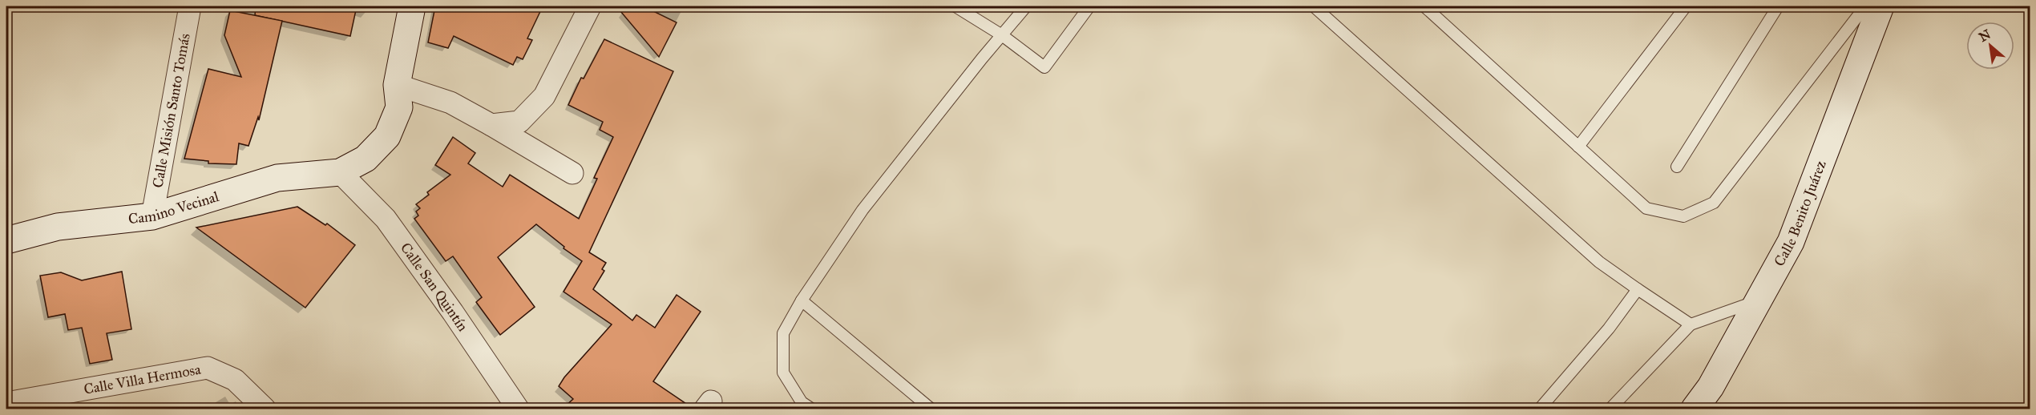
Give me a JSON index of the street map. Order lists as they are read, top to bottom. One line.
{"streets":{"street":["Calle Misión Santo Tomás","Camino Vecinal","Calle Benito Juárez","Calle San Quintín","Calle Villa Hermosa"]},"crossings":[["Calle Misión Santo Tomás","Camino Vecinal"],["Camino Vecinal","Calle San Quintín"]],"north":"top left"}
